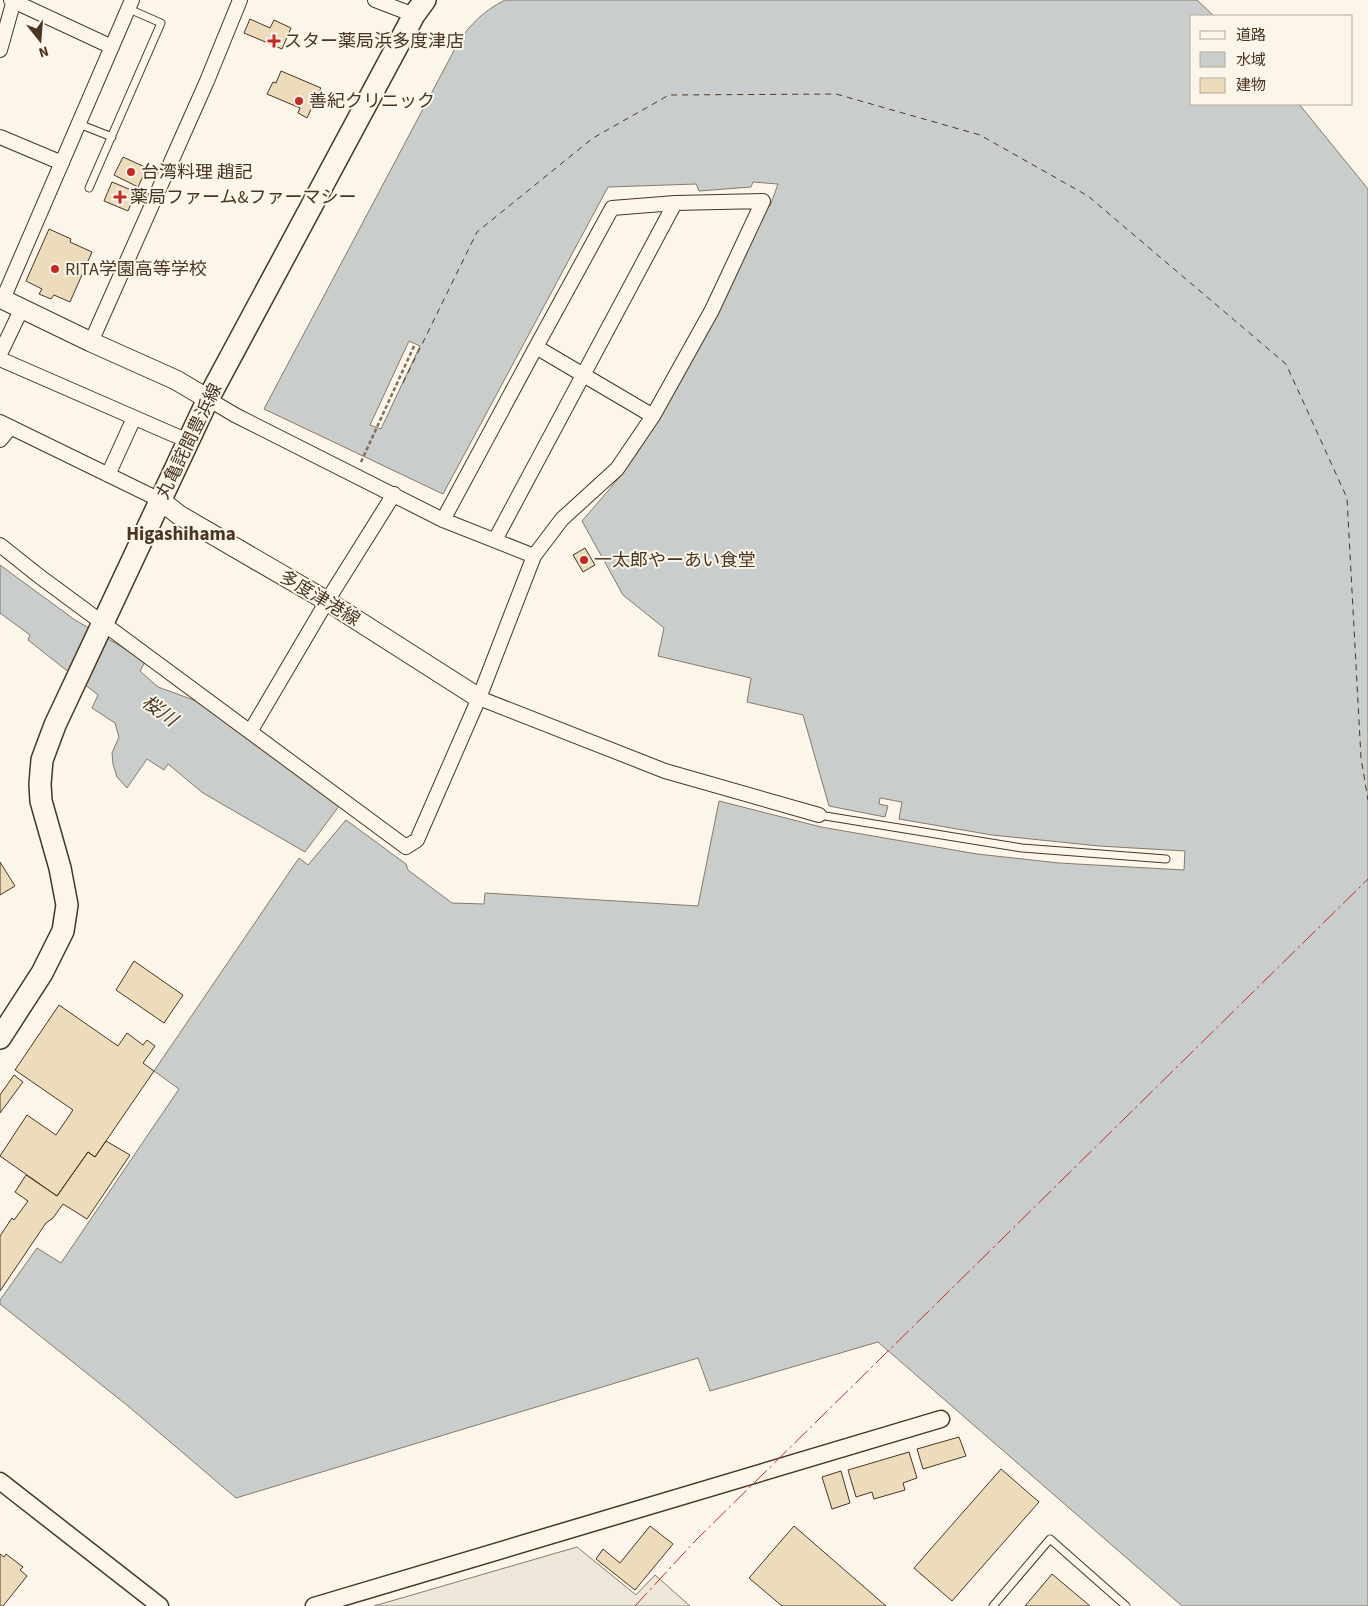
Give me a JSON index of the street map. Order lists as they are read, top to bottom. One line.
{"streets":{"main road":["丸亀詫間豊浜線","多度津港線"]},"crossings":[["丸亀詫間豊浜線","多度津港線"]],"districts":["Higashihama"],"water":["桜川"],"places":{"health":["スター薬局浜多度津店","薬局ファーム&ファーマシー"],"other":["善紀クリニック","台湾料理 趙記","RITA学園高等学校","一太郎やーあい食堂"]},"legend":["道路","水域","建物"],"north":"bottom"}
